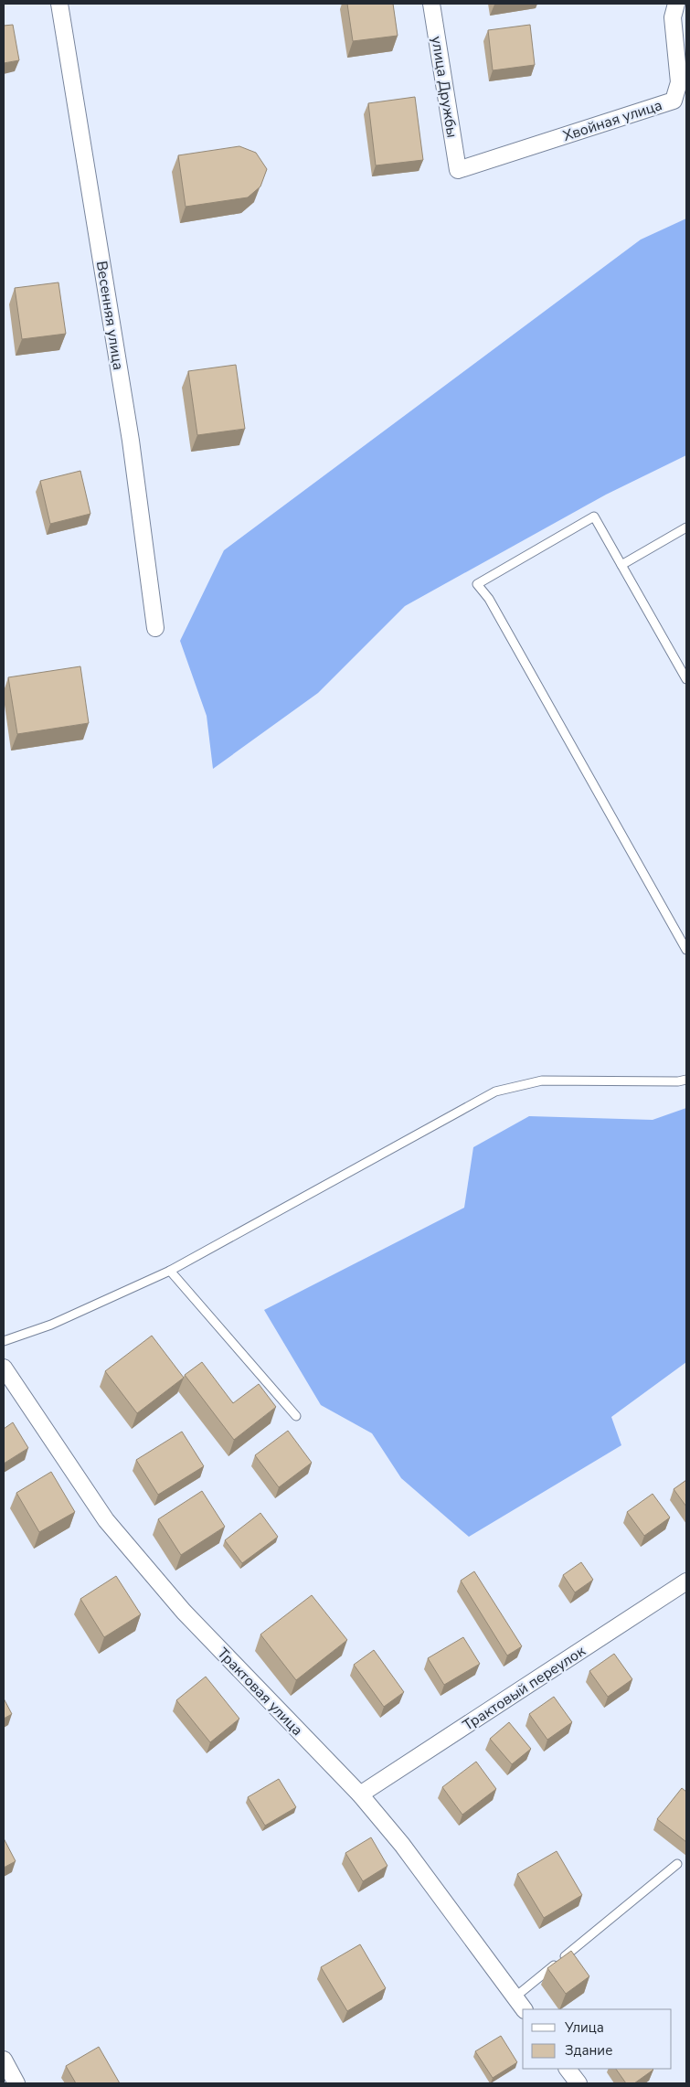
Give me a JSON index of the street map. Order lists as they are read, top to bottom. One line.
{"streets":{"street":["улица Дружбы","Хвойная улица","Весенняя улица","Трактовый переулок","Трактовая улица"]},"crossings":[["улица Дружбы","Хвойная улица"],["Трактовый переулок","Трактовая улица"]],"legend":["Улица","Здание"]}
